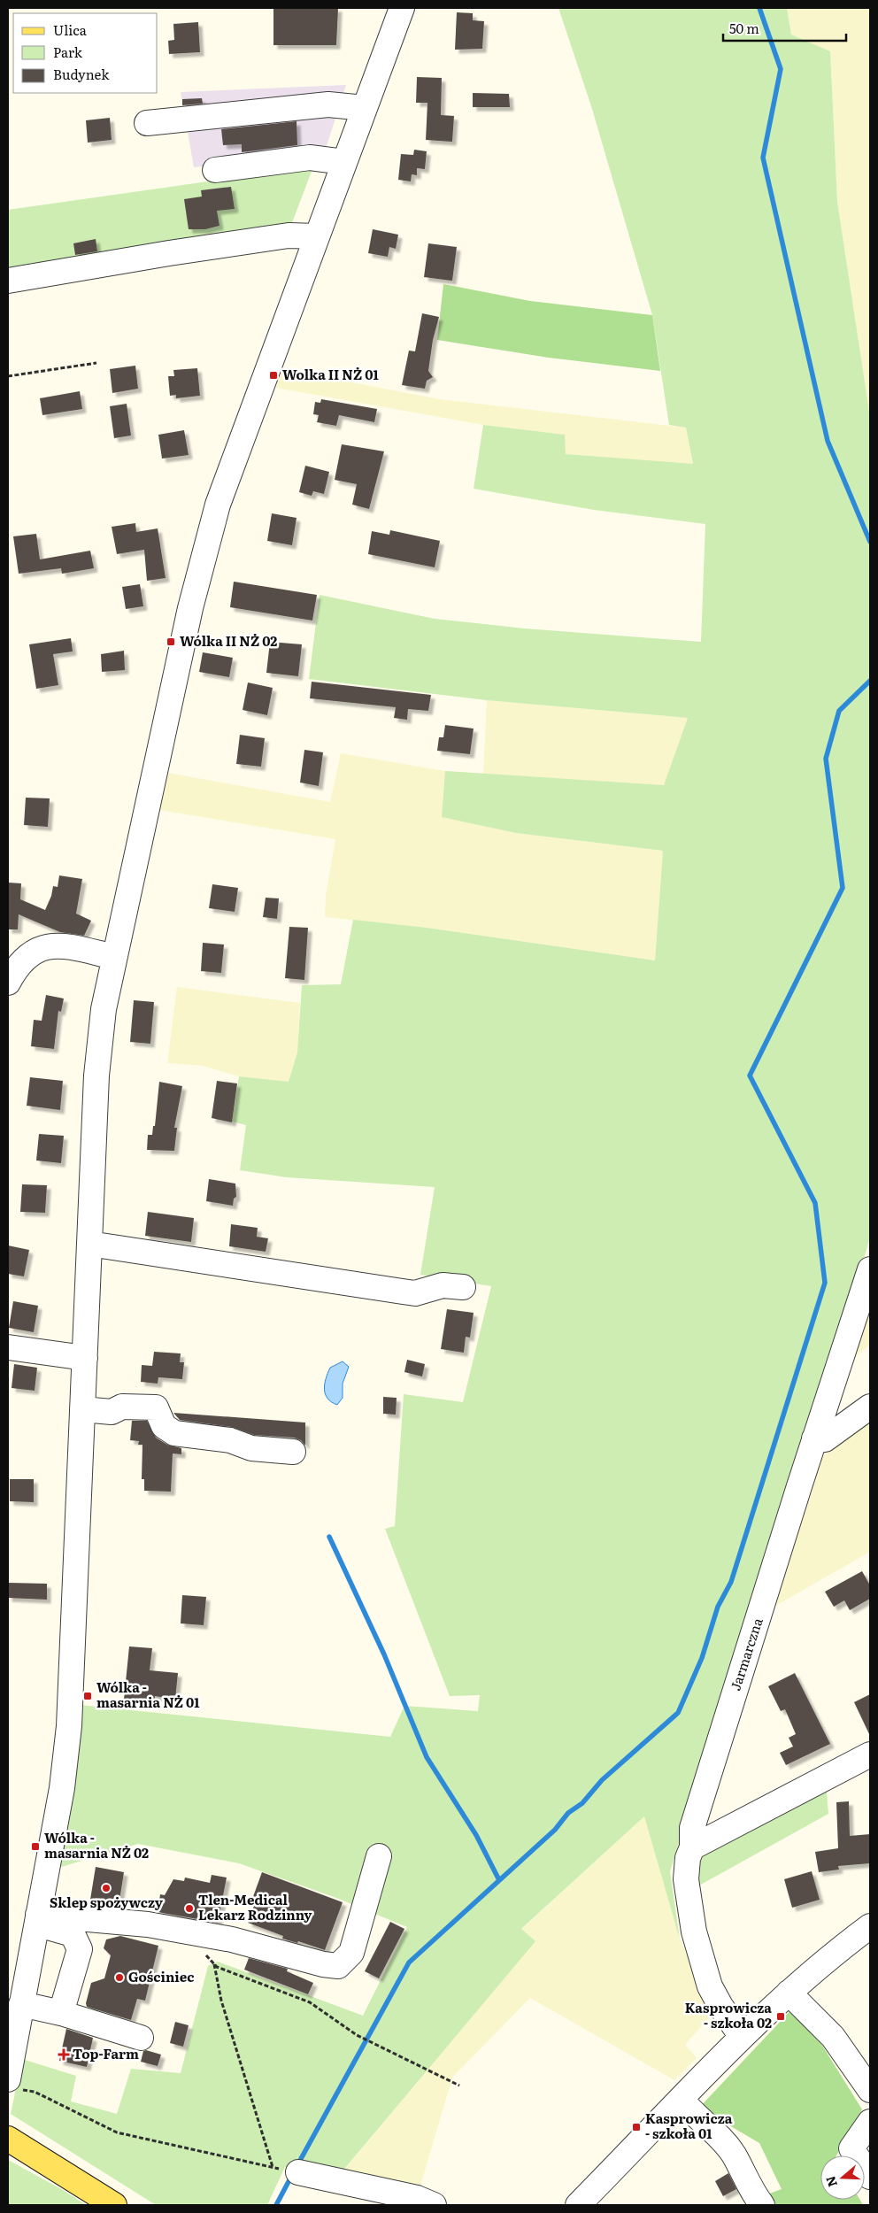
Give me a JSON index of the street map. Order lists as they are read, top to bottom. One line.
{"streets":{"street":["Jarmarczna"]},"places":{"transit":["Wolka II NŻ 01","Wólka II NŻ 02","Wólka - masarnia NŻ 01","Wólka - masarnia NŻ 02","Kasprowicza - szkoła 02","Kasprowicza - szkoła 01"],"other":["Sklep spożywczy","Tlen-Medical Lekarz Rodzinny","Gościniec"],"health":["Top-Farm"]},"legend":["Ulica","Park","Budynek"],"scale_bar":"50 m","north":"left"}
